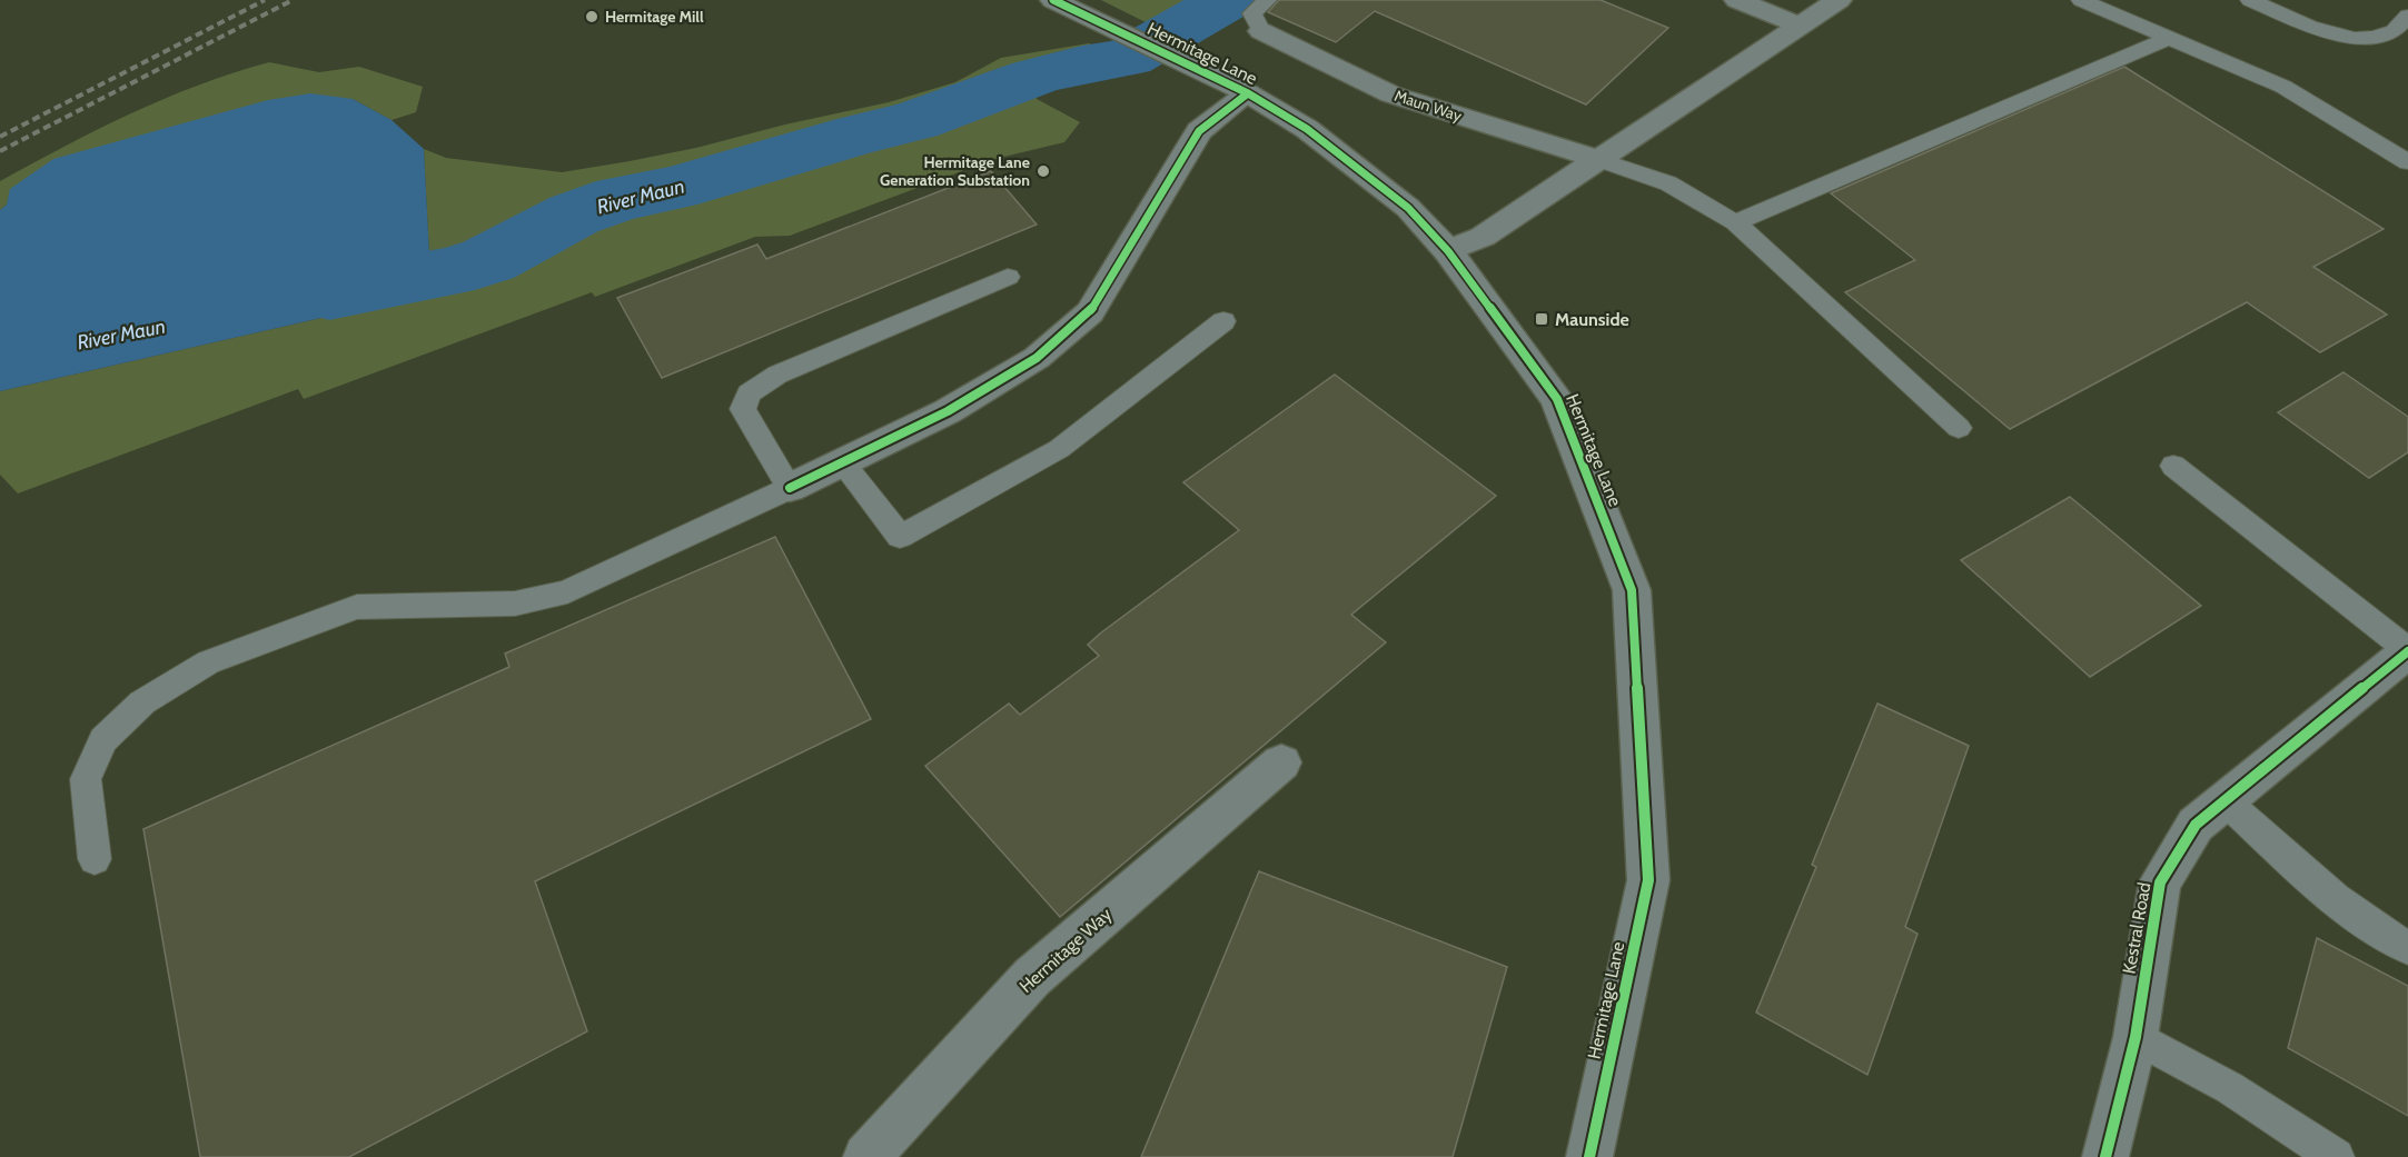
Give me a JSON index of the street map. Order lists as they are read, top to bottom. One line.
{"streets":{"street":["Hermitage Lane","Maun Way","Kestral Road","Hermitage Way"]},"water":["River Maun"],"places":{"other":["Hermitage Mill","Hermitage Lane Generation Substation"],"transit":["Maunside"]}}
